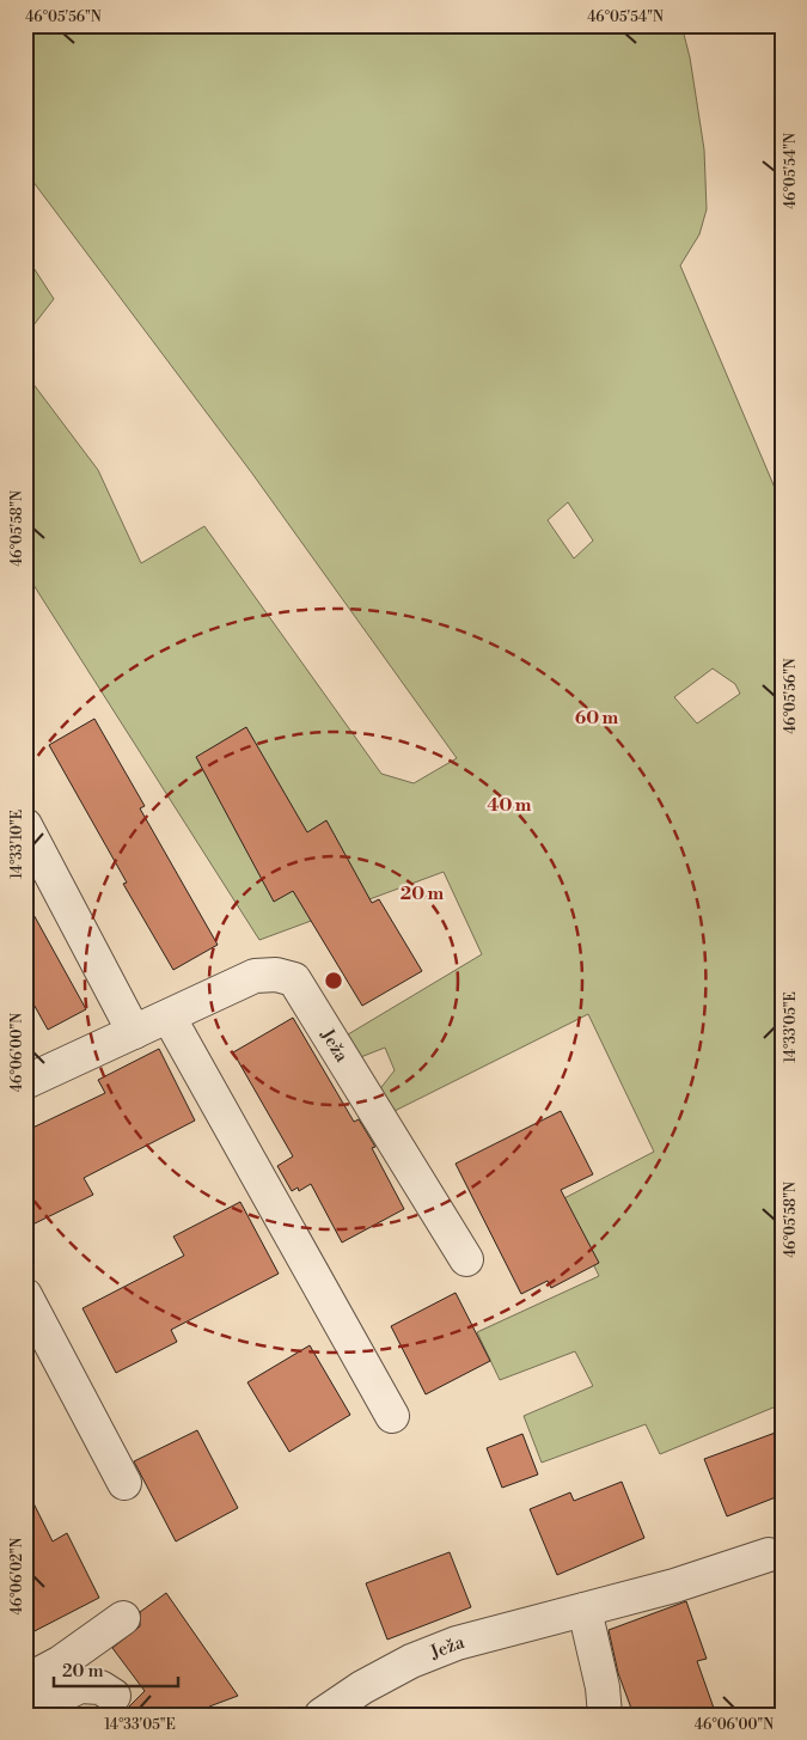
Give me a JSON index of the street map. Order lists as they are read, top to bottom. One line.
{"streets":{"street":["Ježa"]},"scale_bar":"20 m","coordinates":["46°05'56\"N","46°05'54\"N","46°05'58\"N","14°33'10\"E","14°33'05\"E","46°06'00\"N","46°06'02\"N"],"rings":["60 m","40 m","20 m"]}
